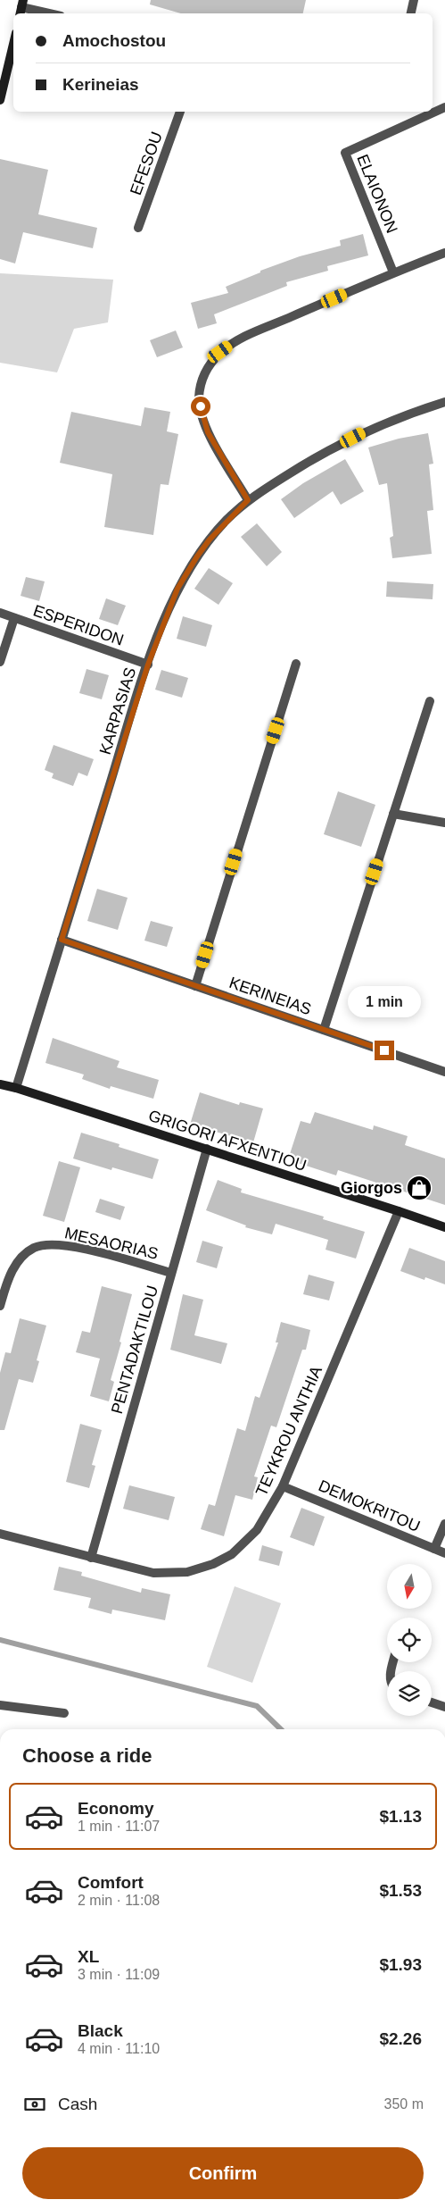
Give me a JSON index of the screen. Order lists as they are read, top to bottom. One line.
{"streets":{"street":["EFESOU","ELAIONON","ESPERIDON","KARPASIAS","KERINEIAS","GRIGORI AFXENTIOU","MESAORIAS","PENTADAKTILOU","TEYKROU ANTHIA","DEMOKRITOU"]},"crossings":[["ESPERIDON","KARPASIAS"],["KARPASIAS","KERINEIAS"],["KARPASIAS","GRIGORI AFXENTIOU"],["GRIGORI AFXENTIOU","PENTADAKTILOU"],["GRIGORI AFXENTIOU","TEYKROU ANTHIA"],["MESAORIAS","PENTADAKTILOU"],["PENTADAKTILOU","TEYKROU ANTHIA"],["TEYKROU ANTHIA","DEMOKRITOU"]],"places":{"shop":["Giorgos"]},"north":"bottom","page":{"banner":["Amochostou","Kerineias"],"bubble":"1 min","heading":"Choose a ride","list":[{"name":"Economy","note":"1 min · 11:07","value":"$1.13"},{"name":"Comfort","note":"2 min · 11:08","value":"$1.53"},{"name":"XL","note":"3 min · 11:09","value":"$1.93"},{"name":"Black","note":"4 min · 11:10","value":"$2.26"}],"pay":["Cash","350 m"],"buttons":"Confirm"}}
